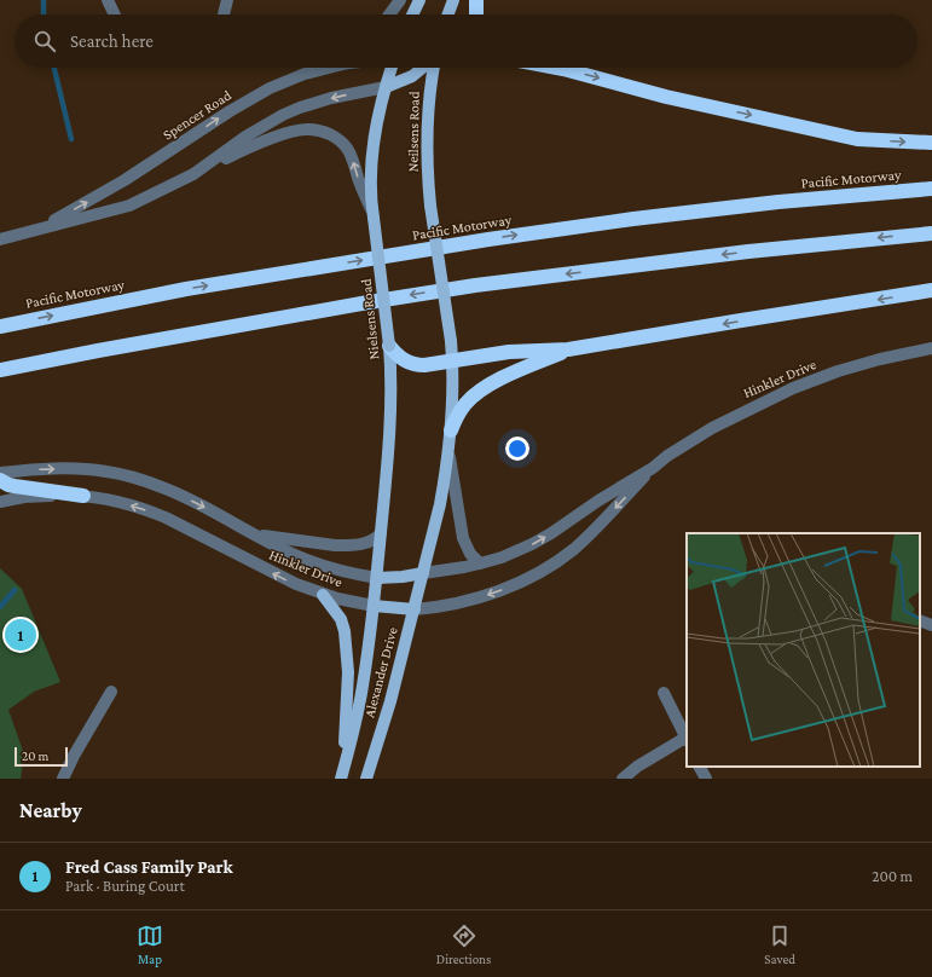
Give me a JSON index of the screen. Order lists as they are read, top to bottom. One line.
{"streets":{"highway":["Pacific Motorway"],"main road":["Neilsens Road","Nielsens Road","Hinkler Drive","Alexander Drive"],"street":["Spencer Road"]},"crossings":[["Spencer Road","Nielsens Road"],["Nielsens Road","Hinkler Drive"],["Nielsens Road","Alexander Drive"],["Hinkler Drive","Alexander Drive"]],"scale_bar":"20 m","page":{"search":"Search here","pins":"1","scale":"20 m","heading":"Nearby","list":[{"mark":"1","name":"Fred Cass Family Park","note":"Park · Buring Court","value":"200 m"}],"nav":["Map","Directions","Saved"]}}
